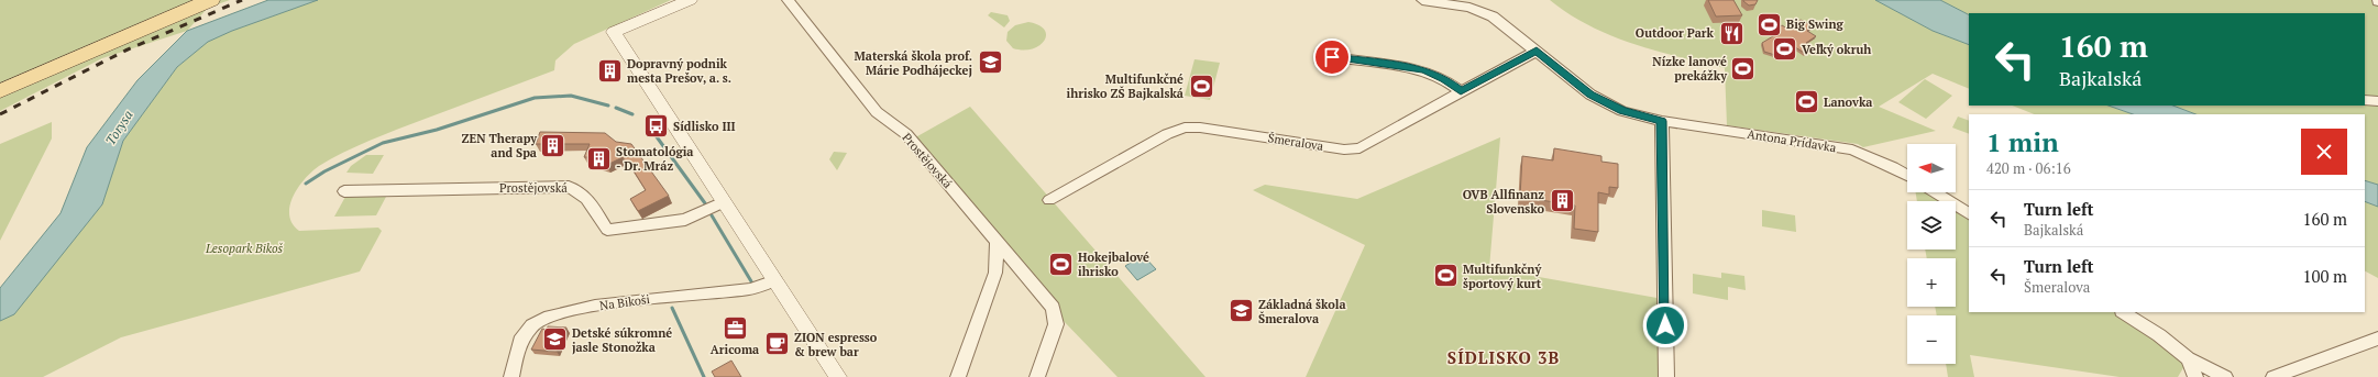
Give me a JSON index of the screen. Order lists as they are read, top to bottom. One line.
{"streets":{"street":["Antona Prídavka","Šmeralova","Prostějovská","Na Bikoši"]},"crossings":[["Antona Prídavka","Šmeralova"]],"districts":["SÍDLISKO 3B"],"water":["Torysa"],"parks":["Lesopark Bikoš"],"places":{"sports":["Big Swing","Veľký okruh","Nízke lanové prekážky","Multifunkčné ihrisko ZŠ Bajkalská","Lanovka","Hokejbalové ihrisko","Multifunkčný športový kurt"],"restaurant":["Outdoor Park"],"school or university":["Materská škola prof. Márie Podhájeckej","Základná škola Šmeralova","Detské súkromné jasle Stonožka"],"building":["Dopravný podnik mesta Prešov, a. s.","ZEN Therapy and Spa","Stomatológia - Dr. Mráz","OVB Allfinanz Slovensko"],"bus stop":["Sídlisko III"],"office":["Aricoma"],"cafe":["ZION espresso & brew bar"]},"north":"left","page":{"turn":["160 m","Bajkalská"],"heading":["1 min","420 m · 06:16"],"map_buttons":["+","−"],"list":[{"name":"Turn left","note":"Bajkalská","value":"160 m"},{"name":"Turn left","note":"Šmeralova","value":"100 m"}]}}
